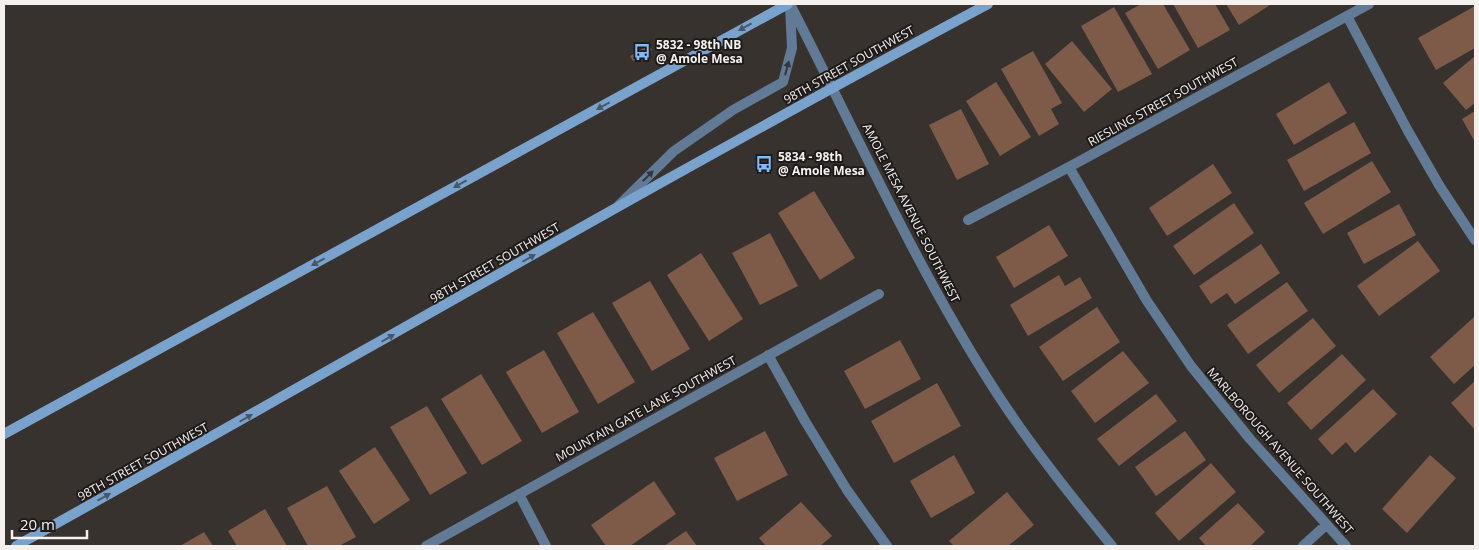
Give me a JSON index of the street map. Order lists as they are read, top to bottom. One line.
{"streets":{"main road":["98TH STREET SOUTHWEST"],"street":["RIESLING STREET SOUTHWEST","AMOLE MESA AVENUE SOUTHWEST","MOUNTAIN GATE LANE SOUTHWEST","MARLBOROUGH AVENUE SOUTHWEST"]},"crossings":[["98TH STREET SOUTHWEST","AMOLE MESA AVENUE SOUTHWEST"],["RIESLING STREET SOUTHWEST","MARLBOROUGH AVENUE SOUTHWEST"]],"one_way":["98TH STREET SOUTHWEST"],"places":{"bus stop":["5832 - 98th NB @ Amole Mesa","5834 - 98th @ Amole Mesa"]},"scale_bar":"20 m"}
